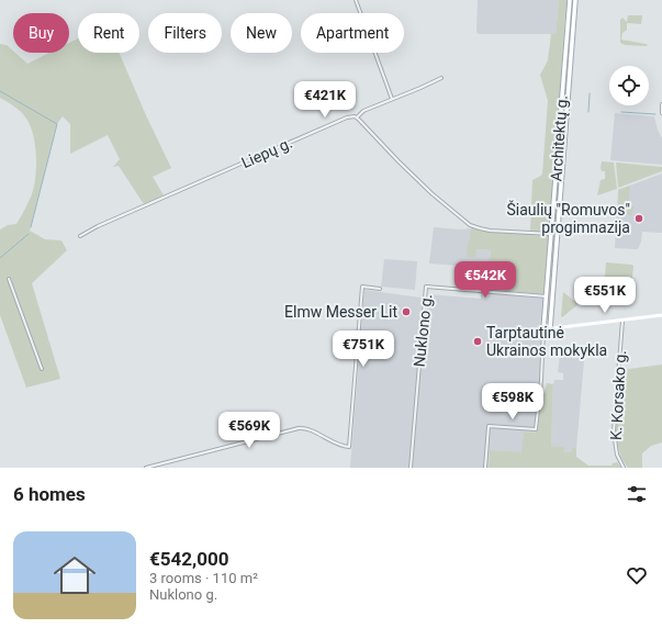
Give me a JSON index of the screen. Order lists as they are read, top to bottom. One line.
{"streets":{"main road":["Architektų g."],"street":["Liepų g.","Nuklono g.","K. Korsako g."]},"crossings":[["Architektų g.","Nuklono g."]],"places":["Šiaulių \"Romuvos\" progimnazija","Elmw Messer Lit","Tarptautinė Ukrainos mokykla"],"page":{"chip":["Buy","Rent","Filters","New","Apartment"],"price":["€421K","€542K","€551K","€751K","€598K","€569K"],"heading":"6 homes","list":[{"name":"€542,000","note":"3 rooms · 110 m² · Nuklono g."}]}}
